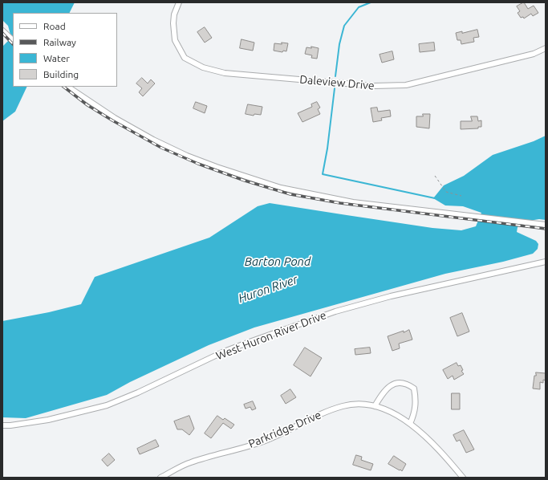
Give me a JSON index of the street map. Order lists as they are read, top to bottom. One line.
{"streets":{"street":["Daleview Drive","West Huron River Drive","Parkridge Drive"]},"water":["Barton Pond","Huron River"],"legend":["Road","Railway","Water","Building"]}
